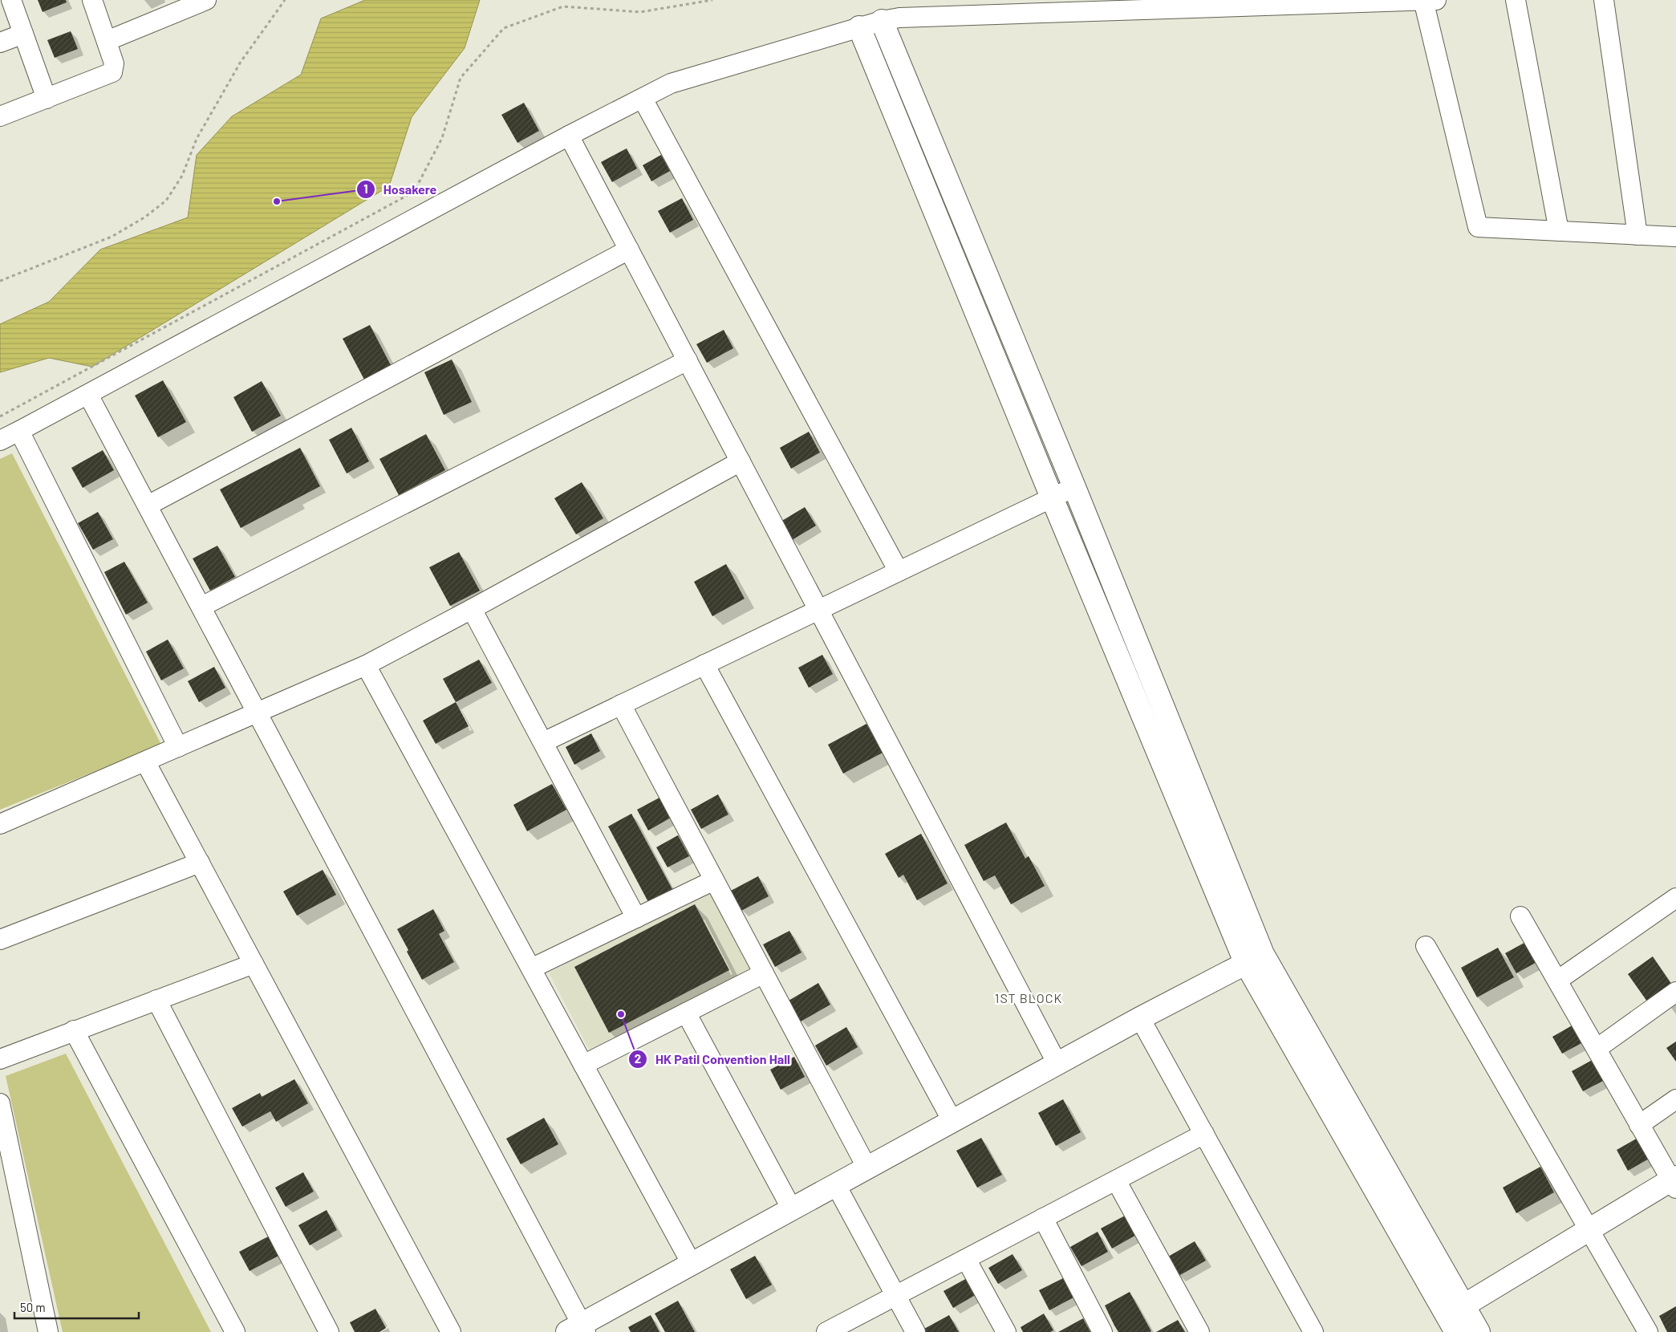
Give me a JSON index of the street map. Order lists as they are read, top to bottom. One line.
{"districts":["1ST BLOCK"],"places":["Hosakere","HK Patil Convention Hall"],"scale_bar":"50 m"}
